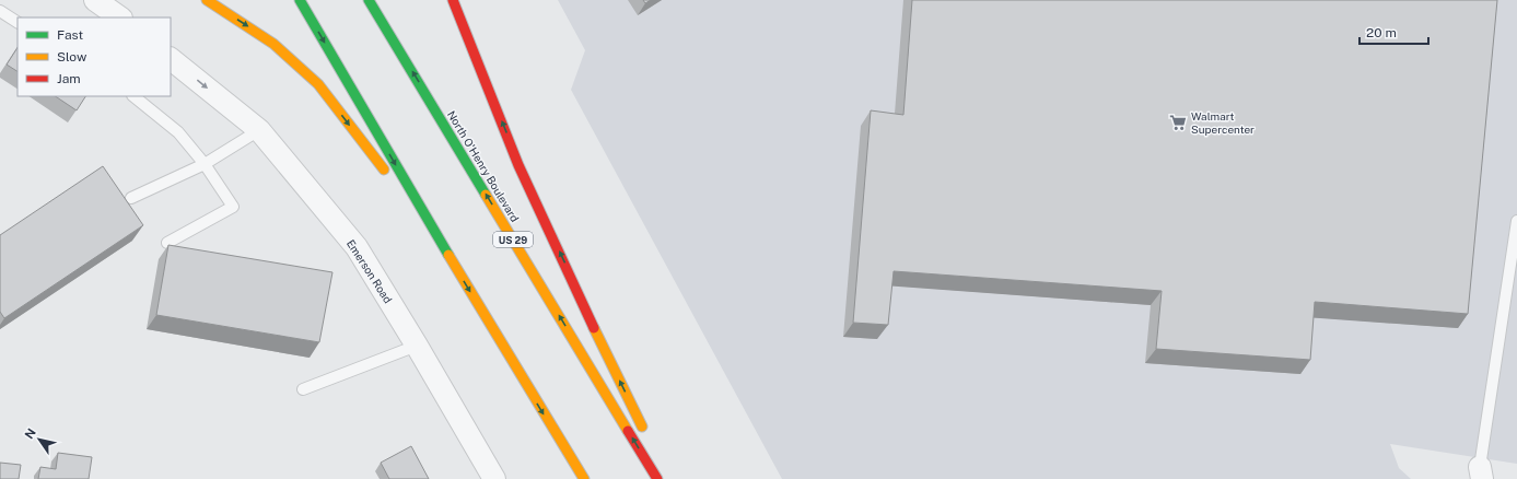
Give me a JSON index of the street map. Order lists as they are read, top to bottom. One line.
{"streets":{"highway":["North O'Henry Boulevard","US 29"],"street":["Emerson Road"]},"places":{"supermarket":["Walmart Supercenter"]},"legend":["Fast","Slow","Jam"],"scale_bar":"20 m","north":"top left"}
